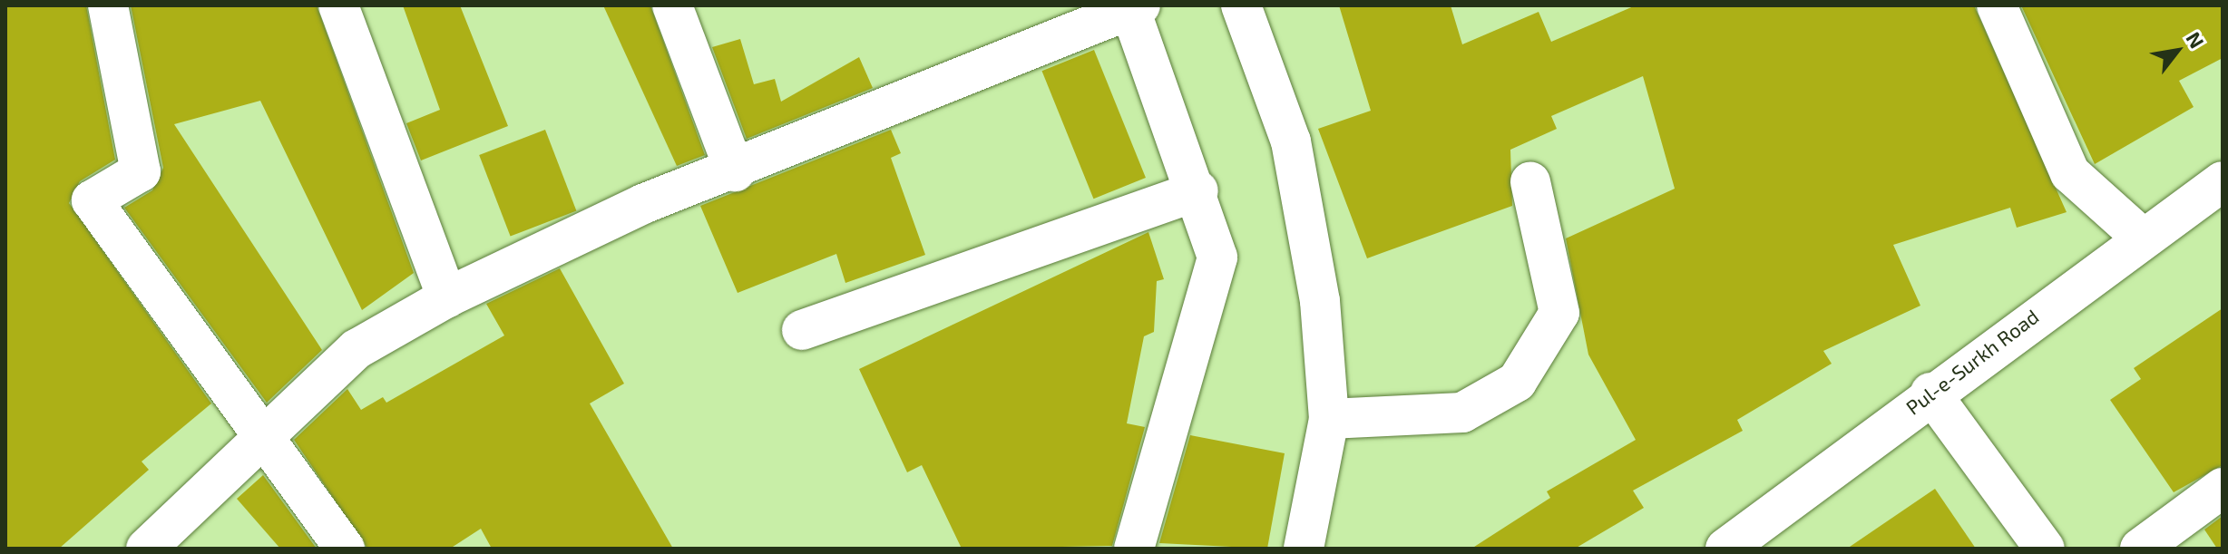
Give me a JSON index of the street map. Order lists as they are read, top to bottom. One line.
{"streets":{"street":["Pul-e-Surkh Road"]},"north":"top right"}
